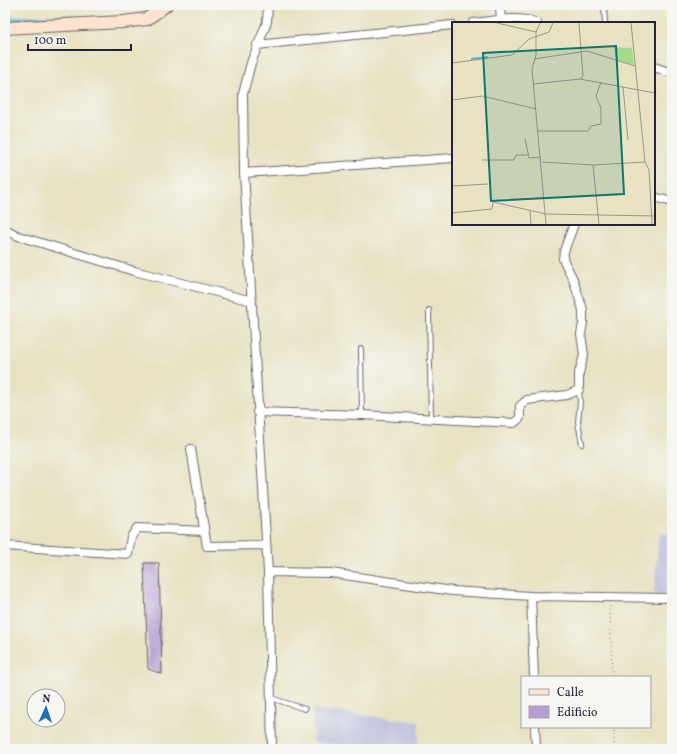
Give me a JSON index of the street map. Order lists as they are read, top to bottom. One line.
{"legend":["Calle","Edificio"],"scale_bar":"100 m","north":"top"}
